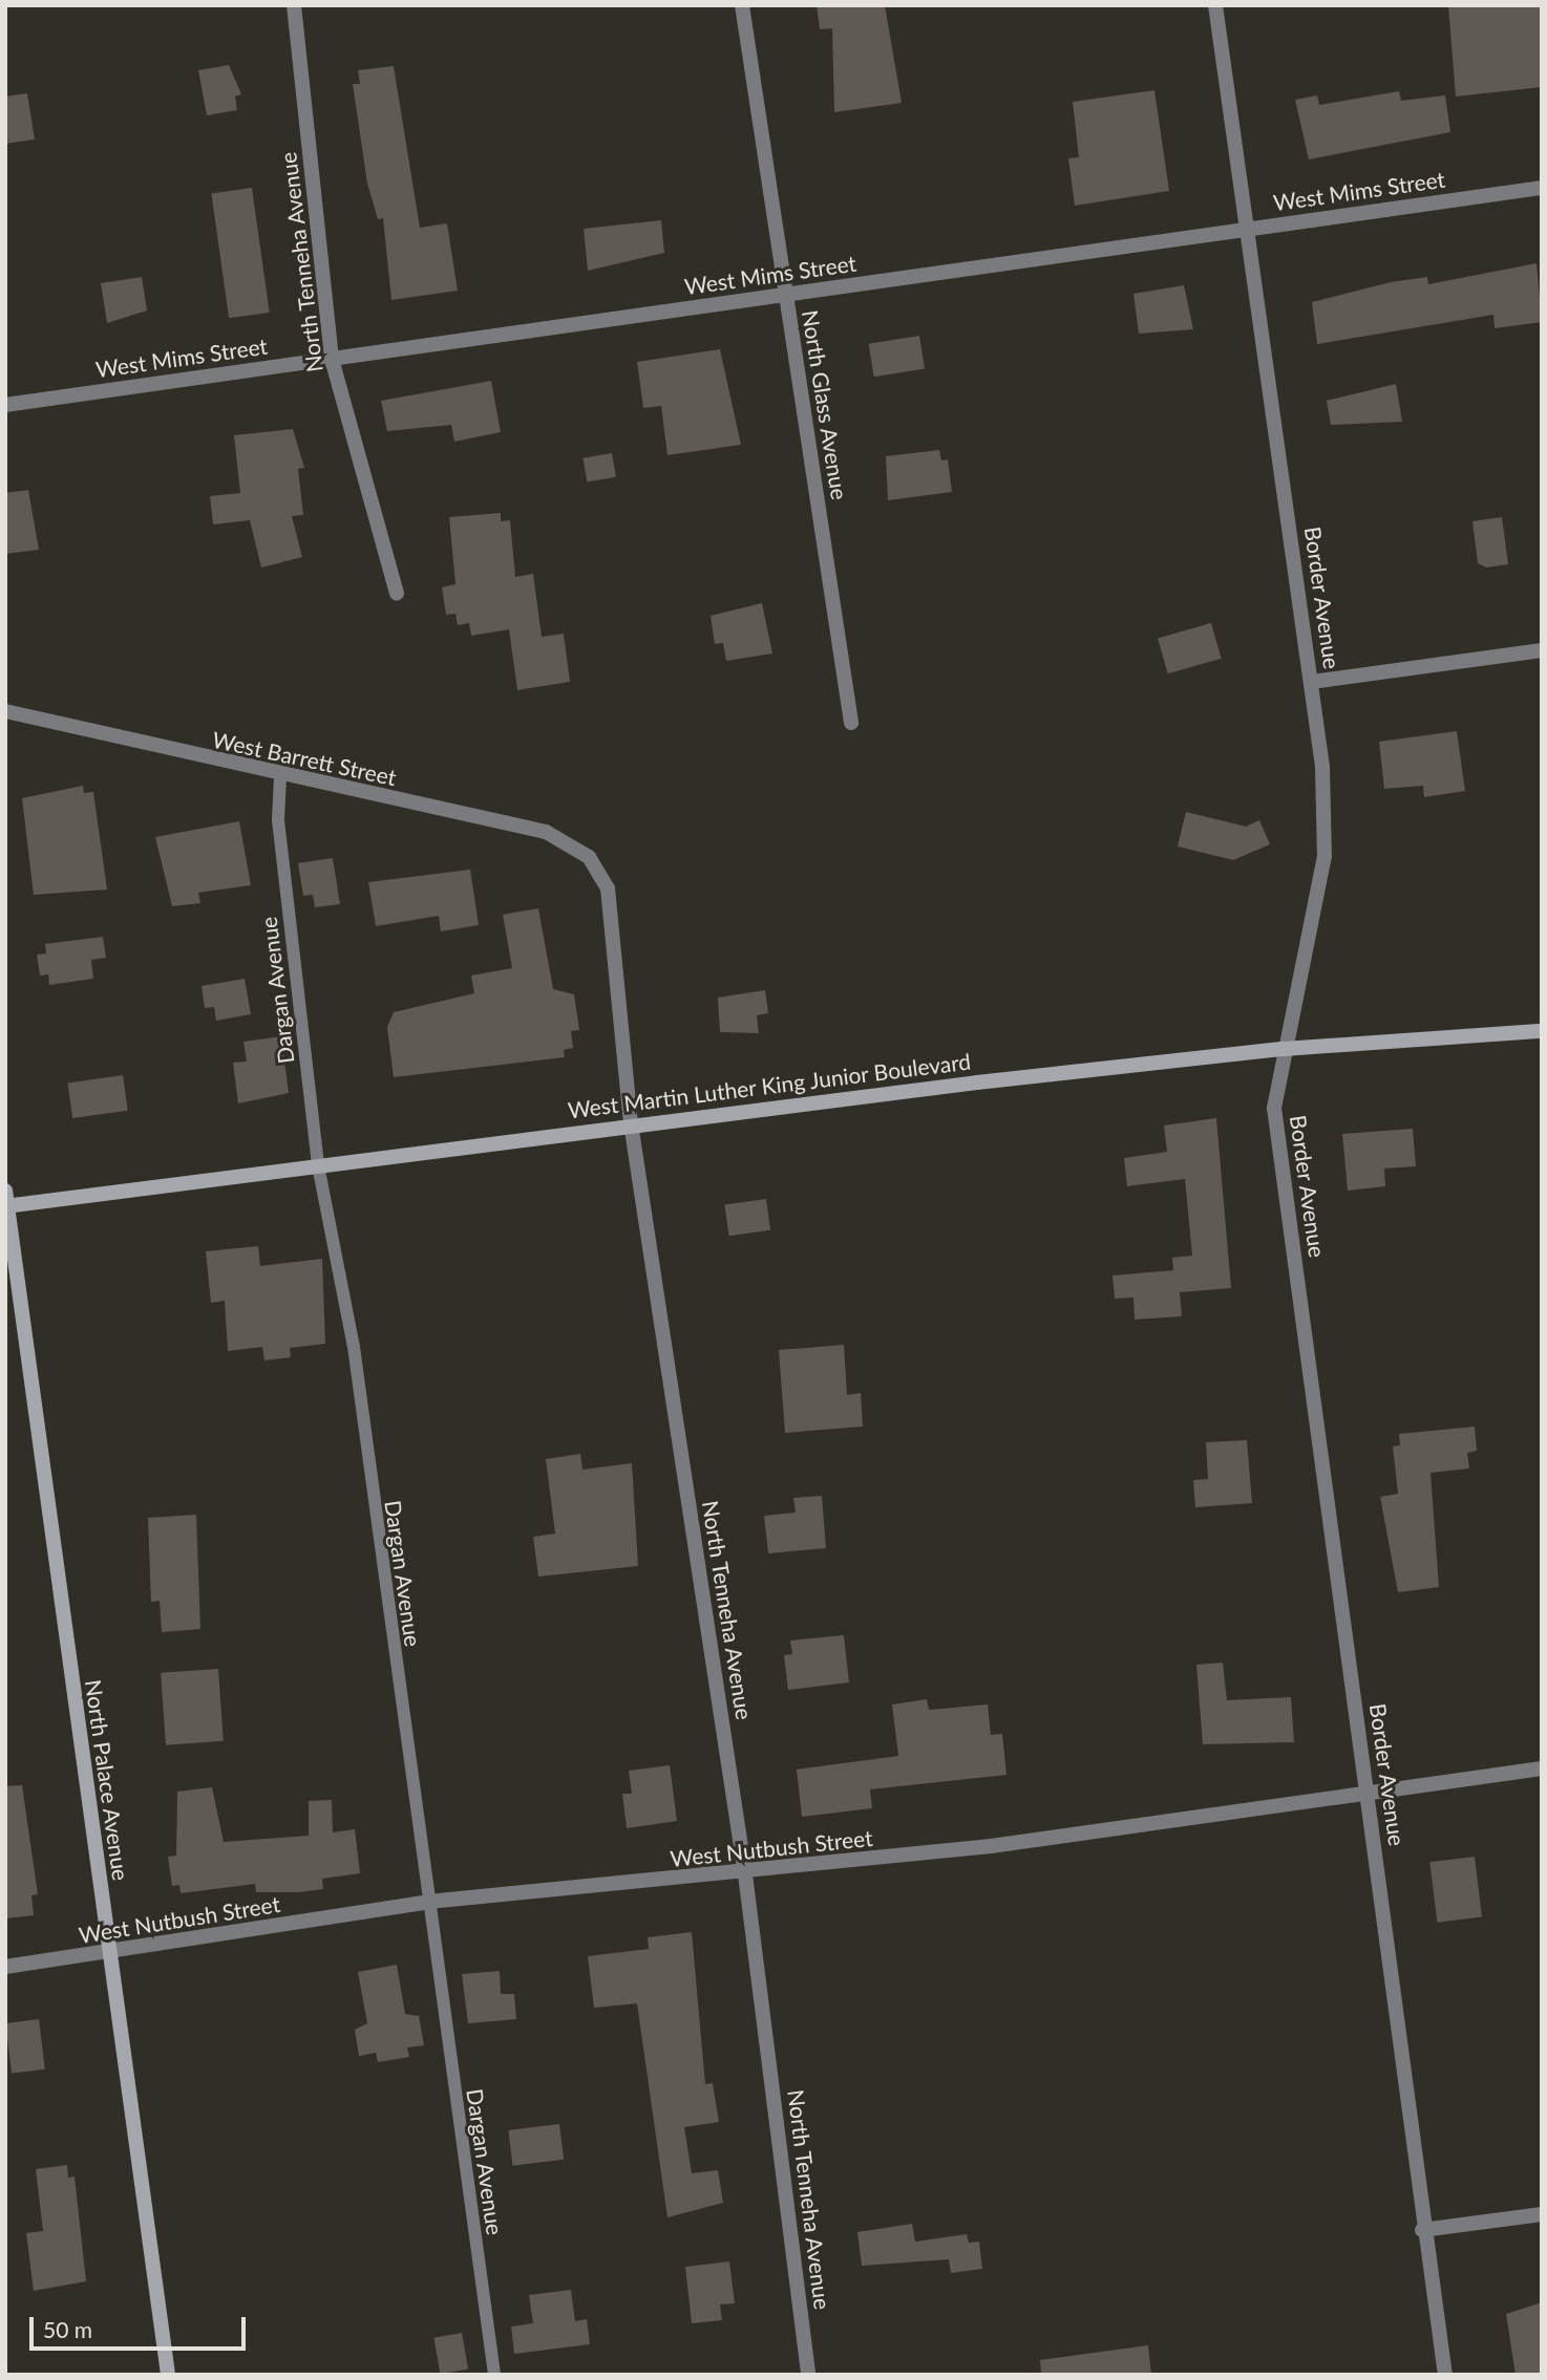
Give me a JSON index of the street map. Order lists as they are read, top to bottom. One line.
{"streets":{"main road":["West Martin Luther King Junior Boulevard","North Palace Avenue"],"street":["West Mims Street","North Tenneha Avenue","North Glass Avenue","Border Avenue","West Barrett Street","West Nutbush Street"],"lane":["Dargan Avenue"]},"crossings":[["West Mims Street","North Tenneha Avenue"],["West Mims Street","North Glass Avenue"],["West Mims Street","Border Avenue"],["North Tenneha Avenue","West Barrett Street"],["North Tenneha Avenue","West Martin Luther King Junior Boulevard"],["North Tenneha Avenue","West Nutbush Street"],["Border Avenue","West Martin Luther King Junior Boulevard"],["Border Avenue","West Nutbush Street"],["West Barrett Street","Dargan Avenue"],["Dargan Avenue","West Martin Luther King Junior Boulevard"],["Dargan Avenue","West Nutbush Street"],["West Martin Luther King Junior Boulevard","North Palace Avenue"],["North Palace Avenue","West Nutbush Street"]],"scale_bar":"50 m"}
